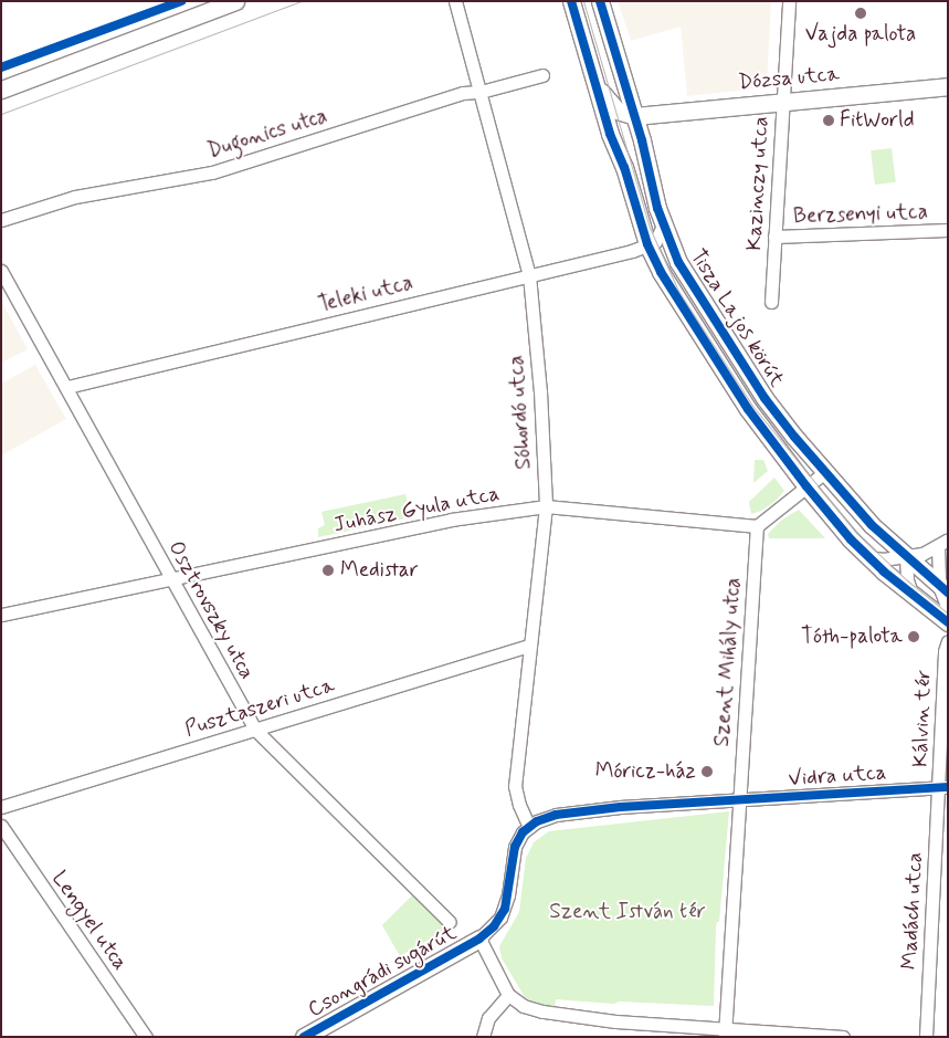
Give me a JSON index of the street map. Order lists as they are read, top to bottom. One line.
{"streets":{"street":["Dózsa utca","Dugonics utca","Kazinczy utca","Berzsenyi utca","Teleki utca","Tisza Lajos körút","Sóhordó utca","Juhász Gyula utca","Osztrovszky utca","Szent Mihály utca","Pusztaszeri utca","Kálvin tér","Vidra utca","Madách utca","Lengyel utca","Csongrádi sugárút"]},"crossings":[["Dózsa utca","Kazinczy utca"],["Dózsa utca","Tisza Lajos körút"],["Dugonics utca","Sóhordó utca"],["Kazinczy utca","Berzsenyi utca"],["Teleki utca","Tisza Lajos körút"],["Teleki utca","Sóhordó utca"],["Teleki utca","Osztrovszky utca"],["Sóhordó utca","Juhász Gyula utca"],["Sóhordó utca","Pusztaszeri utca"],["Juhász Gyula utca","Osztrovszky utca"],["Juhász Gyula utca","Szent Mihály utca"],["Osztrovszky utca","Pusztaszeri utca"],["Szent Mihály utca","Vidra utca"],["Kálvin tér","Vidra utca"],["Kálvin tér","Madách utca"],["Vidra utca","Madách utca"]],"parks":["Szent István tér"],"places":["Vajda palota","FitWorld","Medistar","Tóth-palota","Móricz-ház"]}
